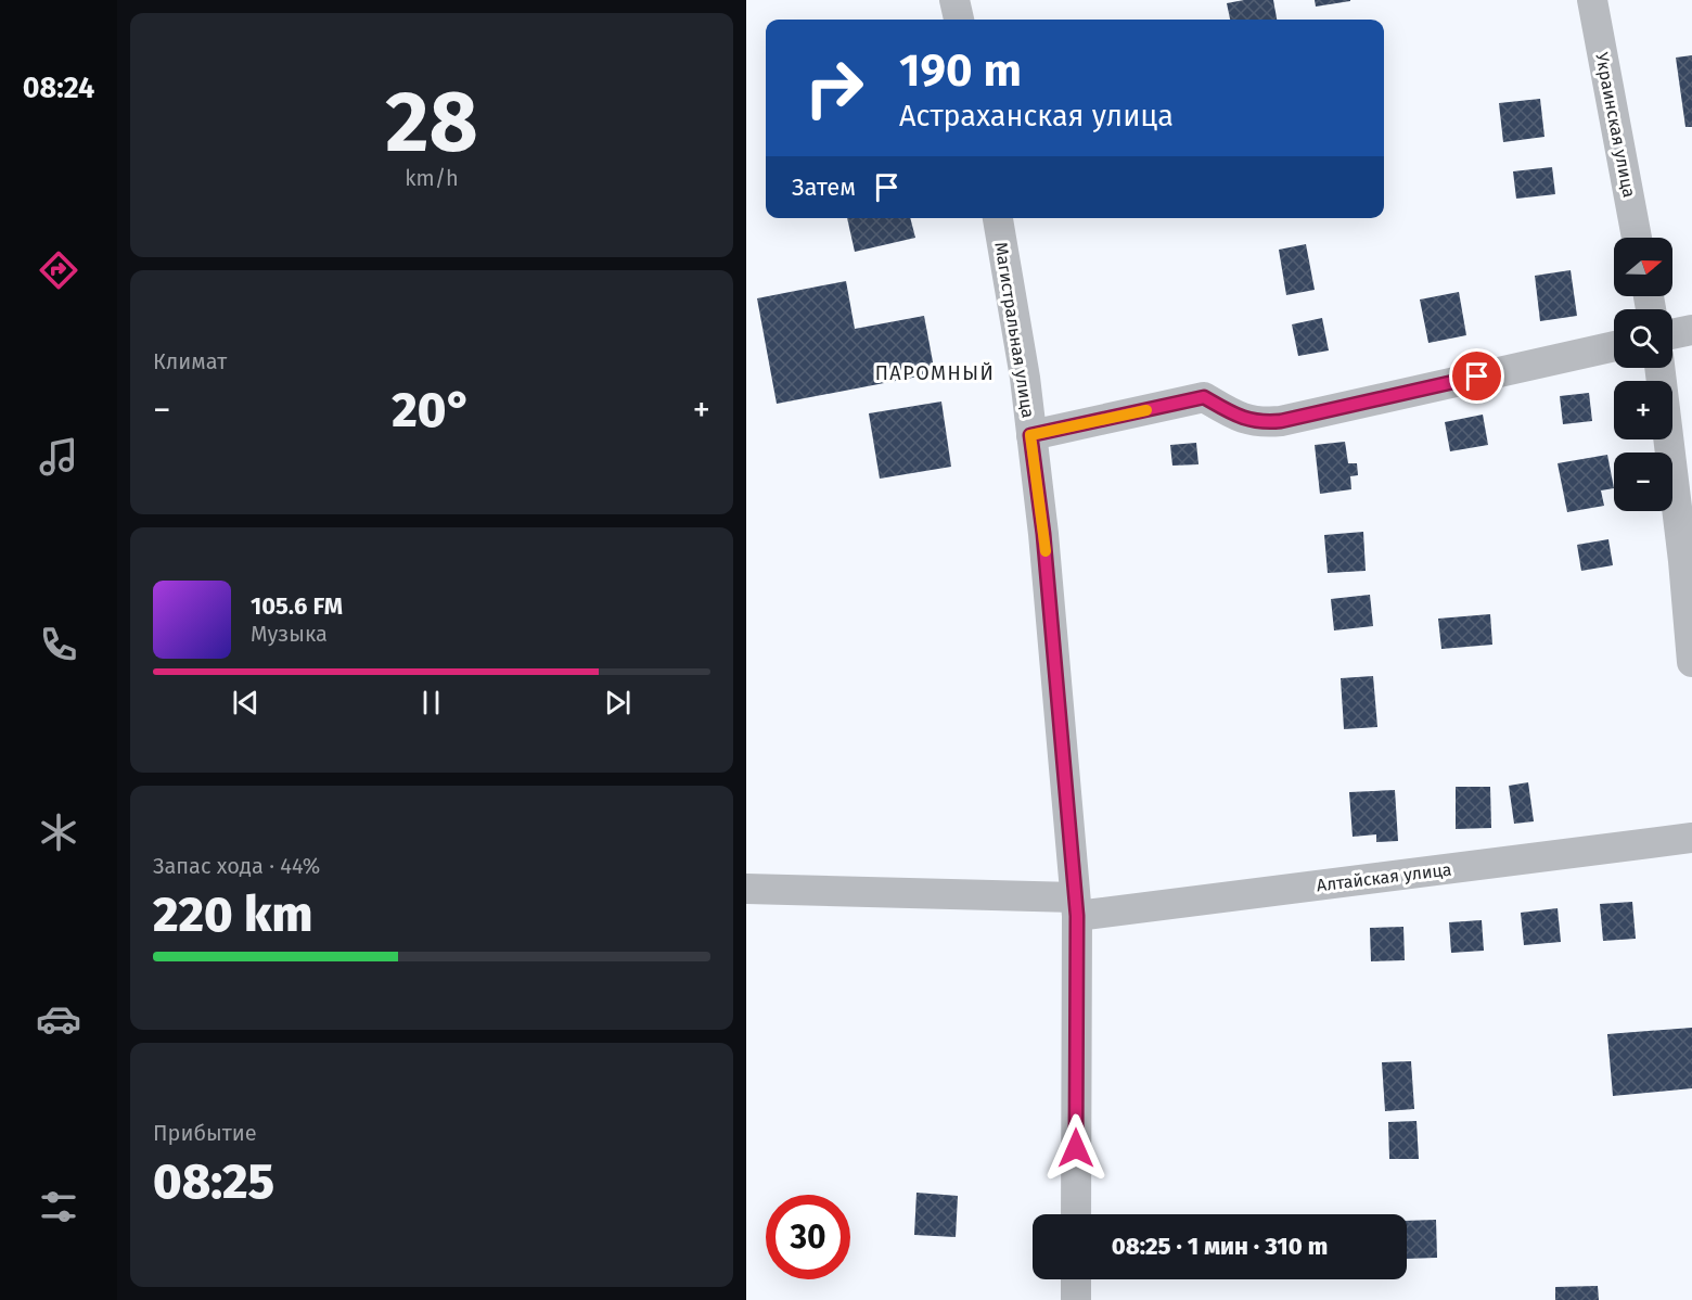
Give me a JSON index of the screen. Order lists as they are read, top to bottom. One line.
{"streets":{"street":["Украинская улица","Магистральная улица","Алтайская улица"]},"crossings":[["Магистральная улица","Алтайская улица"]],"districts":["ПАРОМНЫЙ"],"north":"right","page":{"tabs":"08:24","tile":[["28","km/h"],"Климат",["Запас хода · 44%","220 km"],["Прибытие","08:25"]],"turn":["190 m","Астраханская улица"],"then":"Затем","map_buttons":["+","−"],"heat":["−","20°","+"],"song":["105.6 FM","Музыка"],"limit":"30","trip":"08:25 · 1 мин · 310 m"}}
